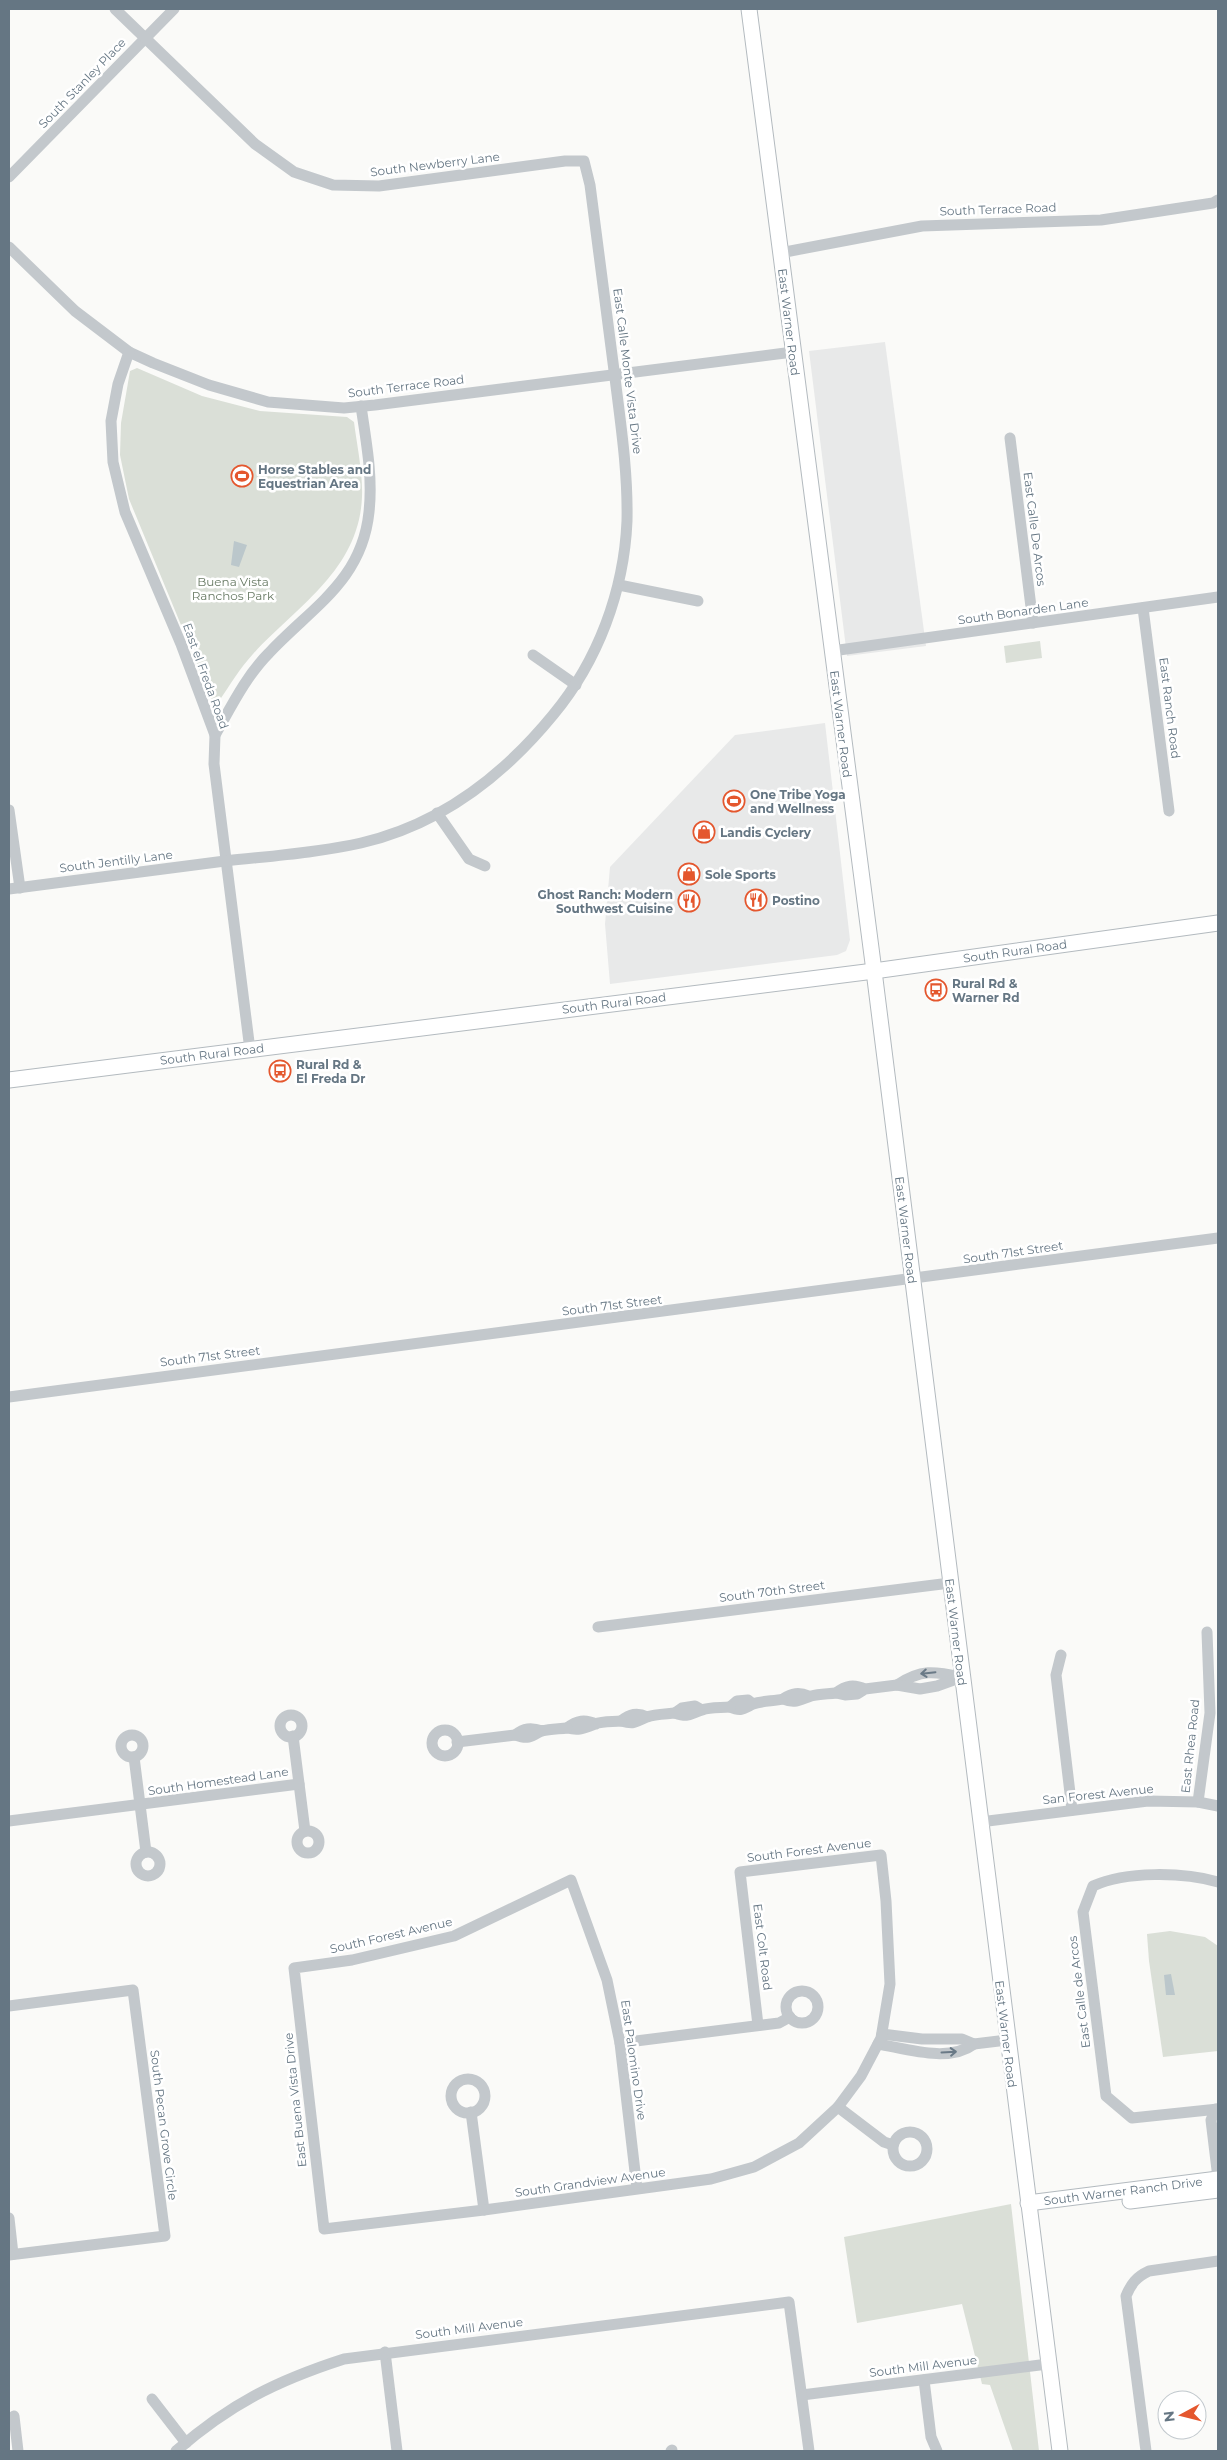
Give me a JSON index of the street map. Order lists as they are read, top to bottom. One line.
{"streets":{"main road":["East Warner Road","South Rural Road","South Warner Ranch Drive"],"street":["South Stanley Place","South Newberry Lane","South Terrace Road","East Calle Monte Vista Drive","East Calle De Arcos","South Bonarden Lane","East el Freda Road","East Ranch Road","South Jentilly Lane","South 71st Street","South 70th Street","East Rhea Road","South Homestead Lane","San Forest Avenue","South Forest Avenue","East Colt Road","East Calle de Arcos","East Palomino Drive","East Buena Vista Drive","South Pecan Grove Circle","South Grandview Avenue","South Mill Avenue"]},"crossings":[["South Stanley Place","South Newberry Lane"],["South Newberry Lane","East Calle Monte Vista Drive"],["South Terrace Road","East Warner Road"],["South Terrace Road","East Calle Monte Vista Drive"],["South Terrace Road","East el Freda Road"],["East Warner Road","South Bonarden Lane"],["East Warner Road","South Rural Road"],["East Warner Road","South 71st Street"],["East Warner Road","South 70th Street"],["East Warner Road","San Forest Avenue"],["East Warner Road","South Warner Ranch Drive"],["East Warner Road","South Mill Avenue"],["East Calle Monte Vista Drive","East el Freda Road"],["East Calle Monte Vista Drive","South Jentilly Lane"],["East Calle De Arcos","South Bonarden Lane"],["South Bonarden Lane","East Ranch Road"],["East el Freda Road","South Jentilly Lane"],["East el Freda Road","South Rural Road"],["East Rhea Road","San Forest Avenue"],["South Forest Avenue","East Colt Road"],["South Forest Avenue","East Palomino Drive"],["South Forest Avenue","East Buena Vista Drive"],["South Forest Avenue","South Grandview Avenue"],["East Palomino Drive","South Grandview Avenue"],["East Buena Vista Drive","South Grandview Avenue"]],"parks":["Buena Vista Ranchos Park"],"places":{"sports":["Horse Stables and Equestrian Area","One Tribe Yoga and Wellness"],"shop":["Landis Cyclery","Sole Sports"],"restaurant":["Postino","Ghost Ranch: Modern Southwest Cuisine"],"bus stop":["Rural Rd & Warner Rd","Rural Rd & El Freda Dr"]},"north":"left"}
